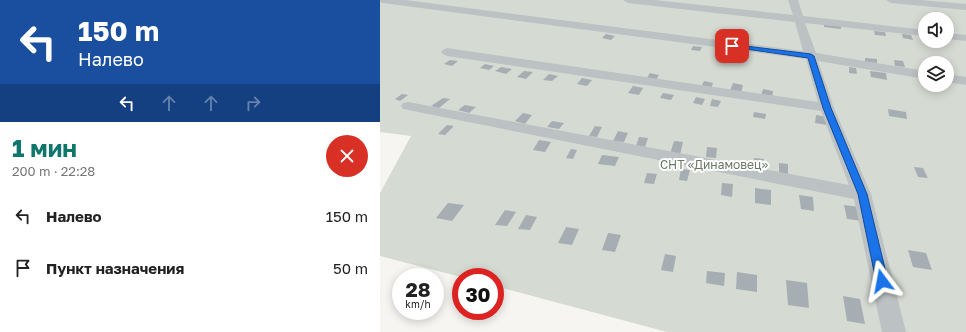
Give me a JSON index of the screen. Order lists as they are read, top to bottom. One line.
{"parks":["СНТ «Динамовец»"],"page":{"turn":["150 m","Налево"],"heading":["1 мин","200 m · 22:28"],"list":[{"name":"Налево","value":"150 m"},{"name":"Пункт назначения","value":"50 m"}],"speed":"28 km/h","limit":"30"}}
